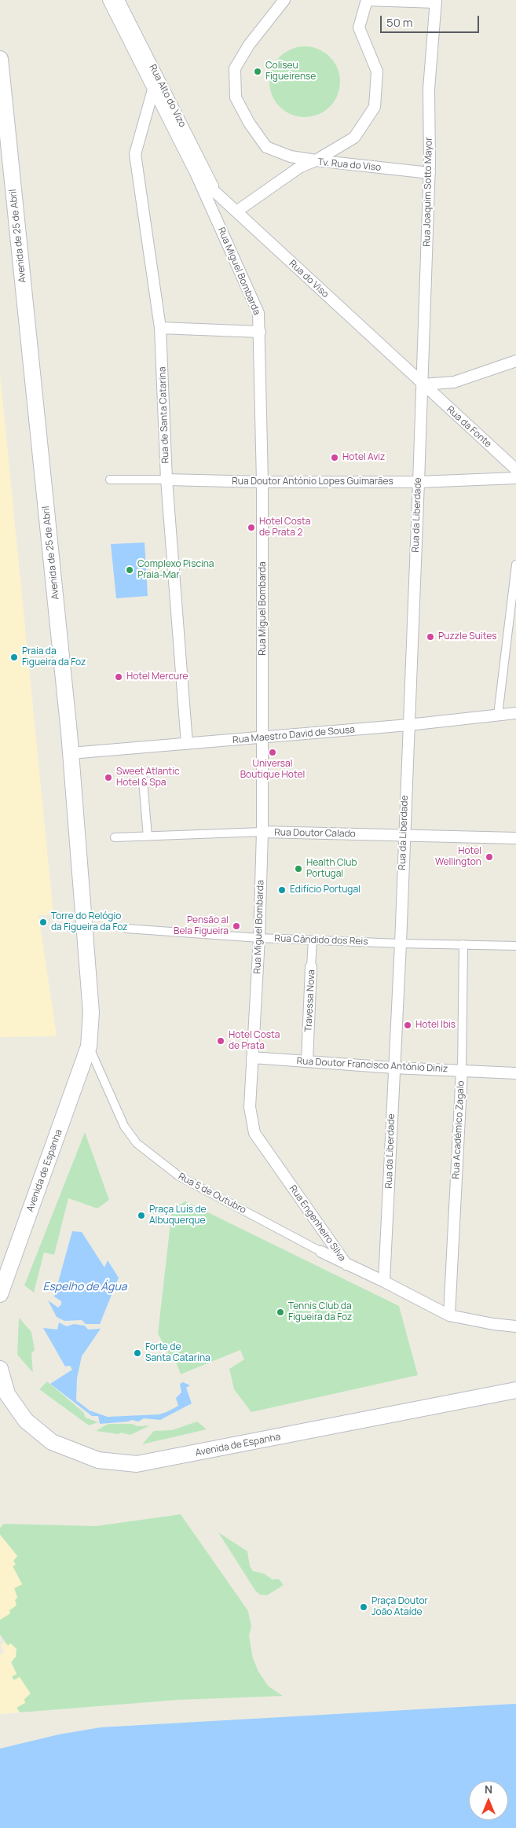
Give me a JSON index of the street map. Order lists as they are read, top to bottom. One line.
{"streets":{"main road":["Avenida de 25 de Abril","Avenida de Espanha"],"street":["Rua Alto do Vizo","Tv. Rua do Viso","Rua Joaquim Sotto Mayor","Rua Miguel Bombarda","Rua do Viso","Rua de Santa Catarina","Rua da Fonte","Rua Doutor António Lopes Guimarães","Rua da Liberdade","Rua Maestro David de Sousa","Rua Doutor Calado","Rua Cândido dos Reis","Travessa Nova","Rua Doutor Francisco António Diniz","Rua Académico Zagalo","Rua 5 de Outubro","Rua Engenheiro Silva"]},"crossings":[["Rua Alto do Vizo","Rua do Viso"],["Tv. Rua do Viso","Rua Joaquim Sotto Mayor"],["Tv. Rua do Viso","Rua do Viso"],["Rua Joaquim Sotto Mayor","Rua do Viso"],["Rua Joaquim Sotto Mayor","Rua da Fonte"],["Rua Joaquim Sotto Mayor","Rua da Liberdade"],["Avenida de 25 de Abril","Rua Maestro David de Sousa"],["Avenida de 25 de Abril","Avenida de Espanha"],["Avenida de 25 de Abril","Rua 5 de Outubro"],["Rua Miguel Bombarda","Rua do Viso"],["Rua Miguel Bombarda","Rua de Santa Catarina"],["Rua Miguel Bombarda","Rua Doutor António Lopes Guimarães"],["Rua Miguel Bombarda","Rua Maestro David de Sousa"],["Rua Miguel Bombarda","Rua Doutor Calado"],["Rua Miguel Bombarda","Rua Cândido dos Reis"],["Rua Miguel Bombarda","Rua Doutor Francisco António Diniz"],["Rua Miguel Bombarda","Rua Engenheiro Silva"],["Rua do Viso","Rua da Fonte"],["Rua do Viso","Rua da Liberdade"],["Rua de Santa Catarina","Rua Doutor António Lopes Guimarães"],["Rua de Santa Catarina","Rua Maestro David de Sousa"],["Rua da Fonte","Rua da Liberdade"],["Rua Doutor António Lopes Guimarães","Rua da Liberdade"],["Rua da Liberdade","Rua Maestro David de Sousa"],["Rua da Liberdade","Rua Doutor Calado"],["Rua da Liberdade","Rua Cândido dos Reis"],["Rua da Liberdade","Rua Doutor Francisco António Diniz"],["Rua da Liberdade","Rua Engenheiro Silva"],["Rua Cândido dos Reis","Travessa Nova"],["Rua Cândido dos Reis","Rua Académico Zagalo"],["Travessa Nova","Rua Doutor Francisco António Diniz"],["Rua Doutor Francisco António Diniz","Rua Académico Zagalo"],["Rua Doutor Francisco António Diniz","Rua Engenheiro Silva"],["Rua Académico Zagalo","Rua Engenheiro Silva"],["Avenida de Espanha","Rua 5 de Outubro"],["Rua 5 de Outubro","Rua Engenheiro Silva"]],"water":["Espelho de Água"],"places":["Coliseu Figueirense","Hotel Aviz","Hotel Costa de Prata 2","Complexo Piscina Praia-Mar","Puzzle Suites","Praia da Figueira da Foz","Hotel Mercure","Universal Boutique Hotel","Sweet Atlantic Hotel & Spa","Hotel Wellington","Health Club Portugal","Edifício Portugal","Torre do Relógio da Figueira da Foz","Pensão al Bela Figueira","Hotel Ibis","Hotel Costa de Prata","Praça Luís de Albuquerque","Tennis Club da Figueira da Foz","Forte de Santa Catarina","Praça Doutor João Ataíde"],"scale_bar":"50 m","north":"top"}
